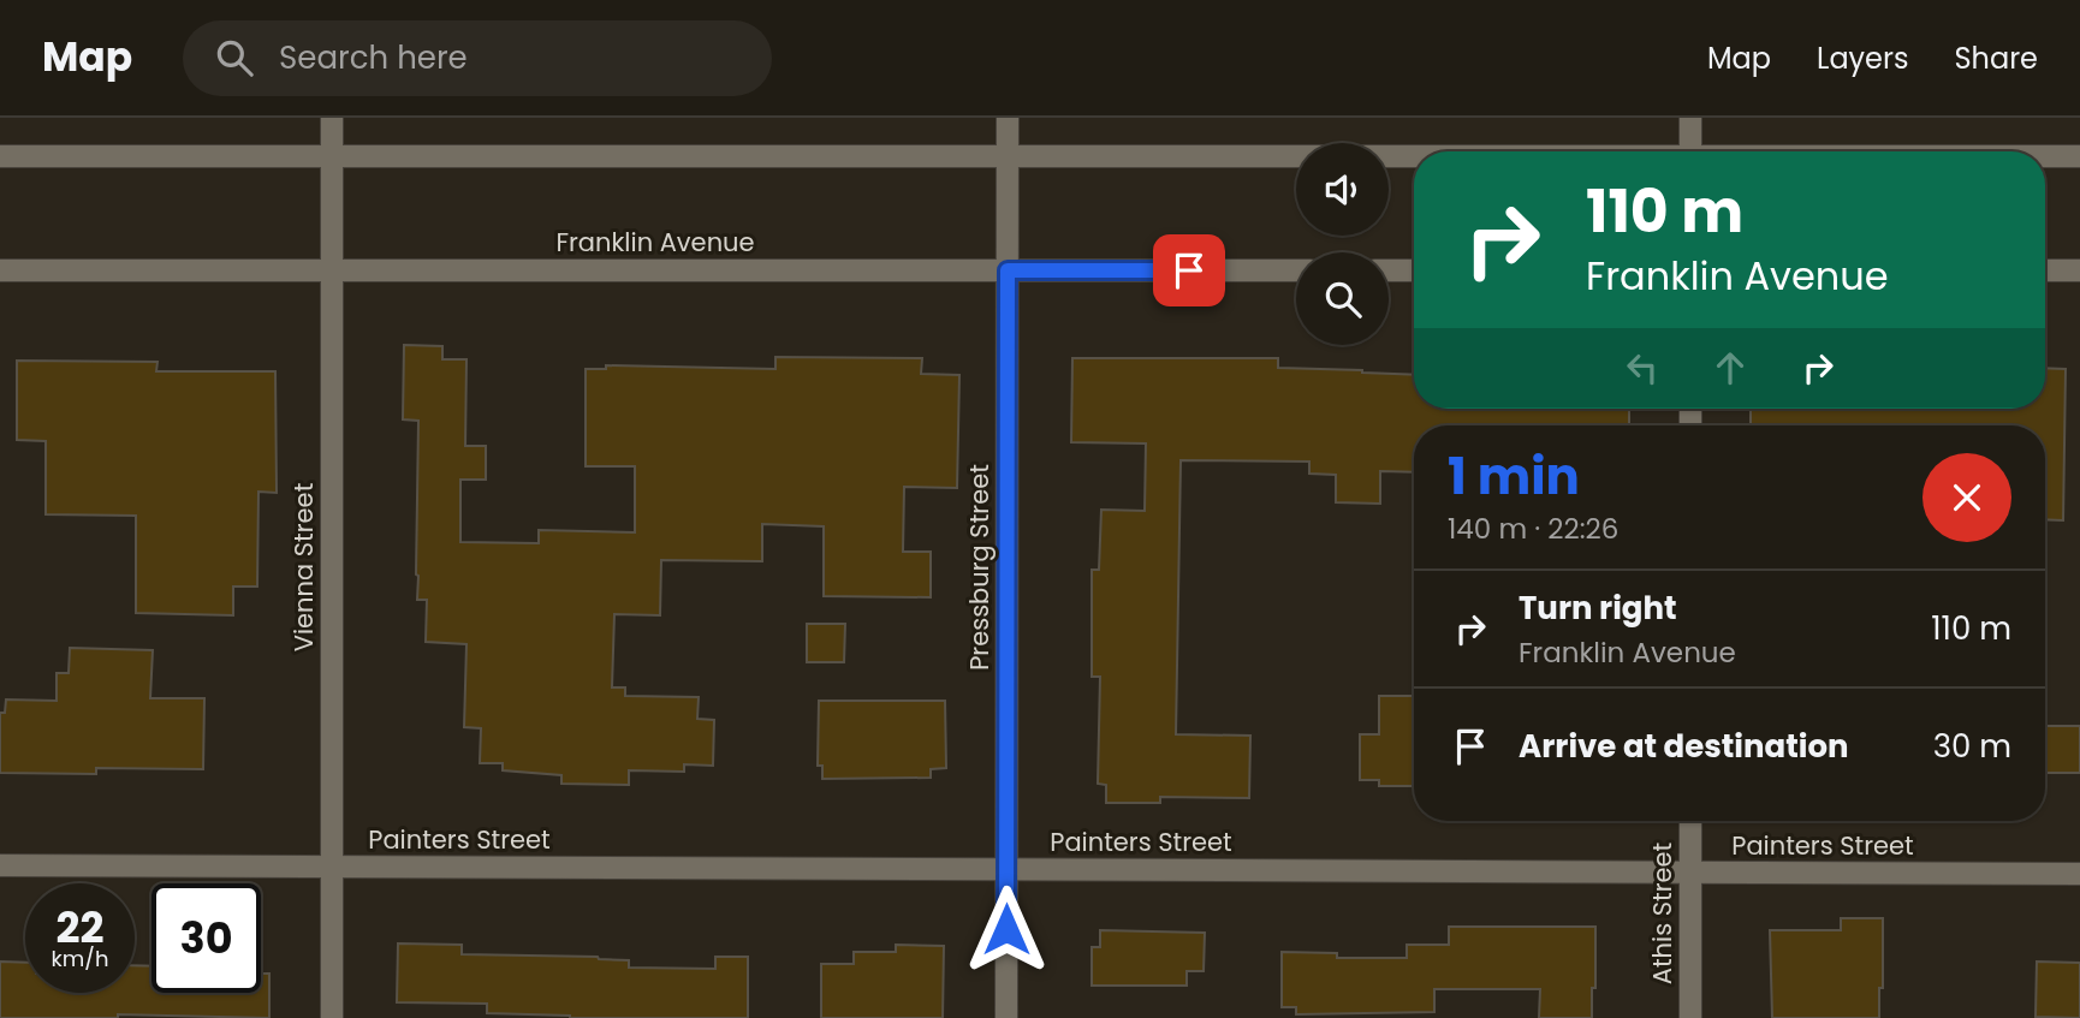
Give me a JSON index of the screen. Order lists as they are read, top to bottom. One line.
{"streets":{"street":["Franklin Avenue","Vienna Street","Pressburg Street","Painters Street","Athis Street"]},"crossings":[["Franklin Avenue","Vienna Street"],["Franklin Avenue","Pressburg Street"],["Vienna Street","Painters Street"],["Pressburg Street","Painters Street"],["Painters Street","Athis Street"]],"page":{"header":"Map","search":"Search here","nav":["Map","Layers","Share"],"turn":["110 m","Franklin Avenue"],"heading":["1 min","140 m · 22:26"],"list":[{"name":"Turn right","note":"Franklin Avenue","value":"110 m"},{"name":"Arrive at destination","value":"30 m"}],"speed":"22 km/h","limit":"30"}}
